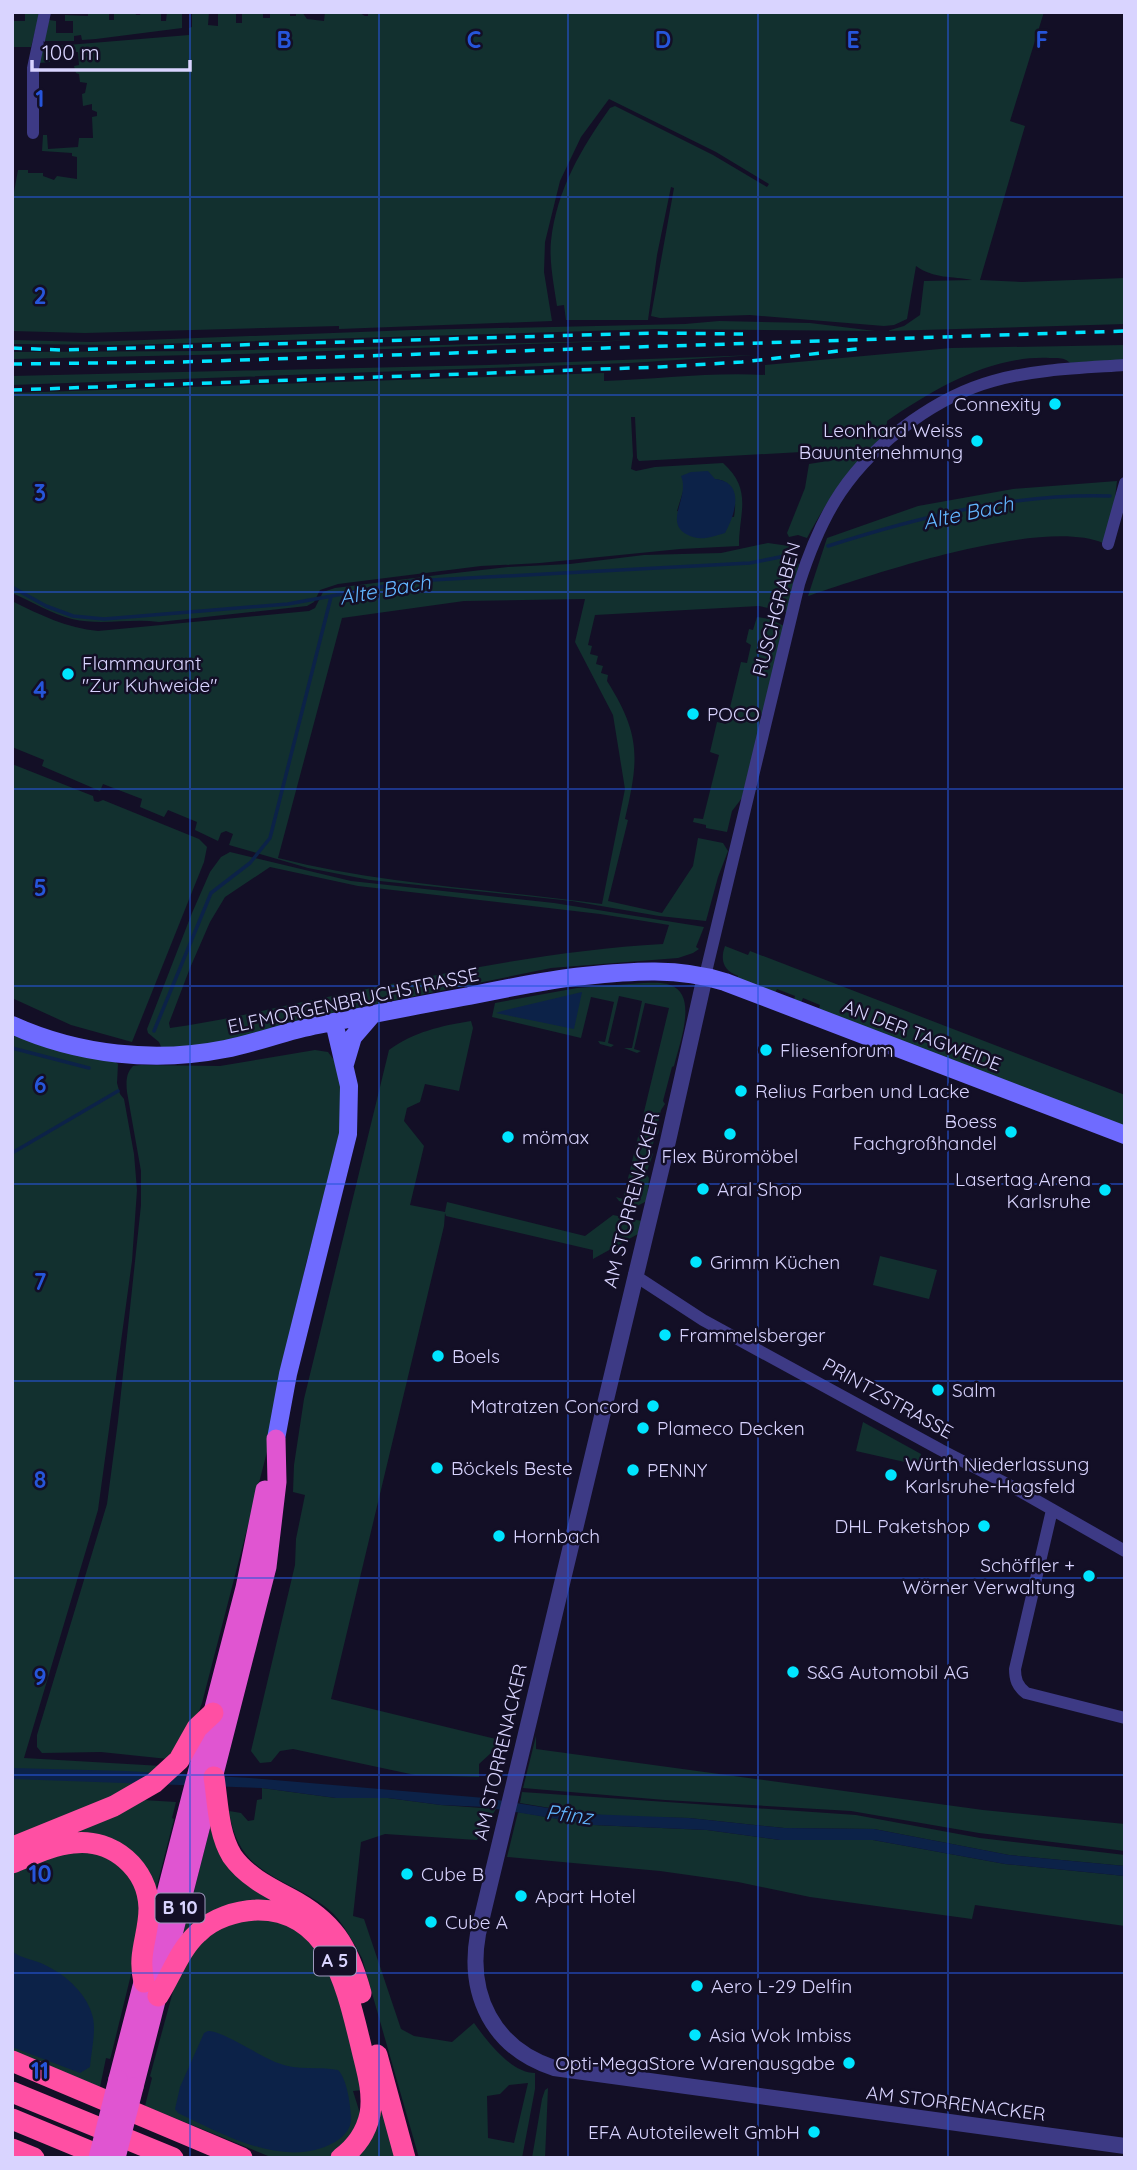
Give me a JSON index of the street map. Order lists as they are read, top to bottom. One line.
{"streets":{"highway":["B 10","A 5"],"main road":["ELFMORGENBRUCHSTRASSE","AN DER TAGWEIDE"],"street":["RUSCHGRABEN","AM STORRENACKER","PRINTZSTRASSE"]},"crossings":[["RUSCHGRABEN","ELFMORGENBRUCHSTRASSE"],["RUSCHGRABEN","AN DER TAGWEIDE"],["RUSCHGRABEN","AM STORRENACKER"],["ELFMORGENBRUCHSTRASSE","AN DER TAGWEIDE"],["ELFMORGENBRUCHSTRASSE","AM STORRENACKER"],["AN DER TAGWEIDE","AM STORRENACKER"],["AM STORRENACKER","PRINTZSTRASSE"],["B 10","A 5"]],"water":["Alte Bach","Pfinz"],"places":["Connexity","Leonhard Weiss Bauunternehmung","Flammaurant \"Zur Kuhweide\"","POCO","Fliesenforum","Relius Farben und Lacke","Boess Fachgroßhandel","Flex Büromöbel","mömax","Aral Shop","Lasertag Arena Karlsruhe","Grimm Küchen","Frammelsberger","Boels","Salm","Matratzen Concord","Plameco Decken","Böckels Beste","PENNY","Würth Niederlassung Karlsruhe-Hagsfeld","DHL Paketshop","Hornbach","Schöffler + Wörner Verwaltung","S&G Automobil AG","Cube B","Apart Hotel","Cube A","Aero L-29 Delfin","Asia Wok Imbiss","Opti-MegaStore Warenausgabe","EFA Autoteilewelt GmbH"],"scale_bar":"100 m","grid":{"columns":["B","C","D","E","F"],"rows":["1","2","3","4","5","6","7","8","9","10","11"]}}
